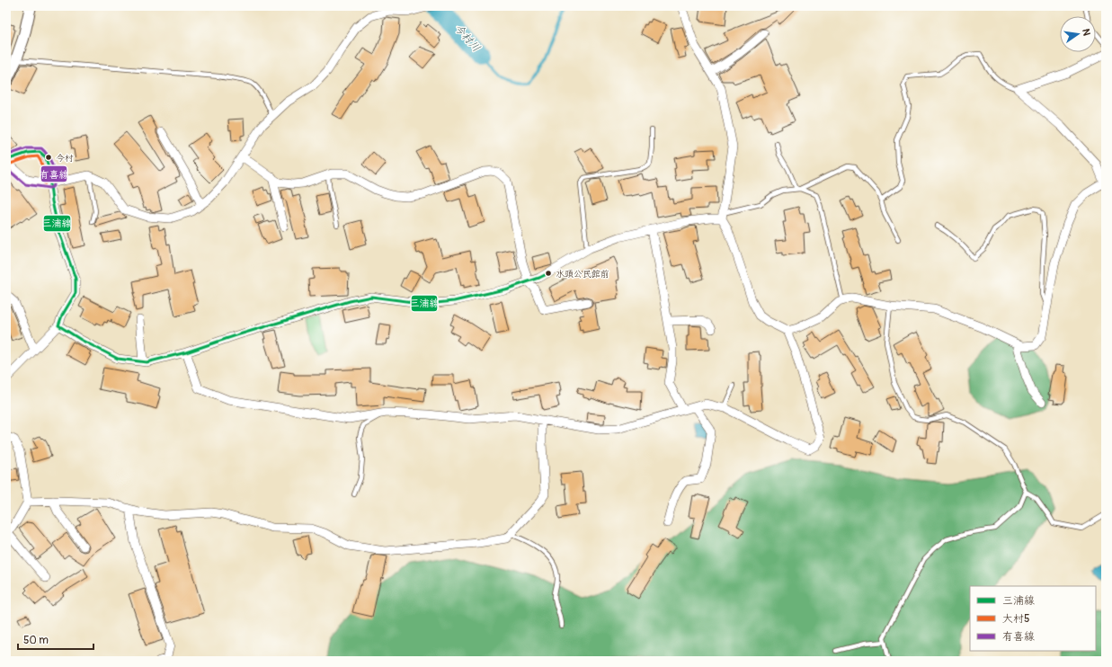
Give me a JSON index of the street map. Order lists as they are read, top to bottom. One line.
{"water":["今村川"],"places":["今村","水頭公民館前"],"lines":["transit line 有喜線","transit line 三浦線","transit line 大村5"],"legend":["三浦線","大村5","有喜線"],"scale_bar":"50 m","north":"right"}
